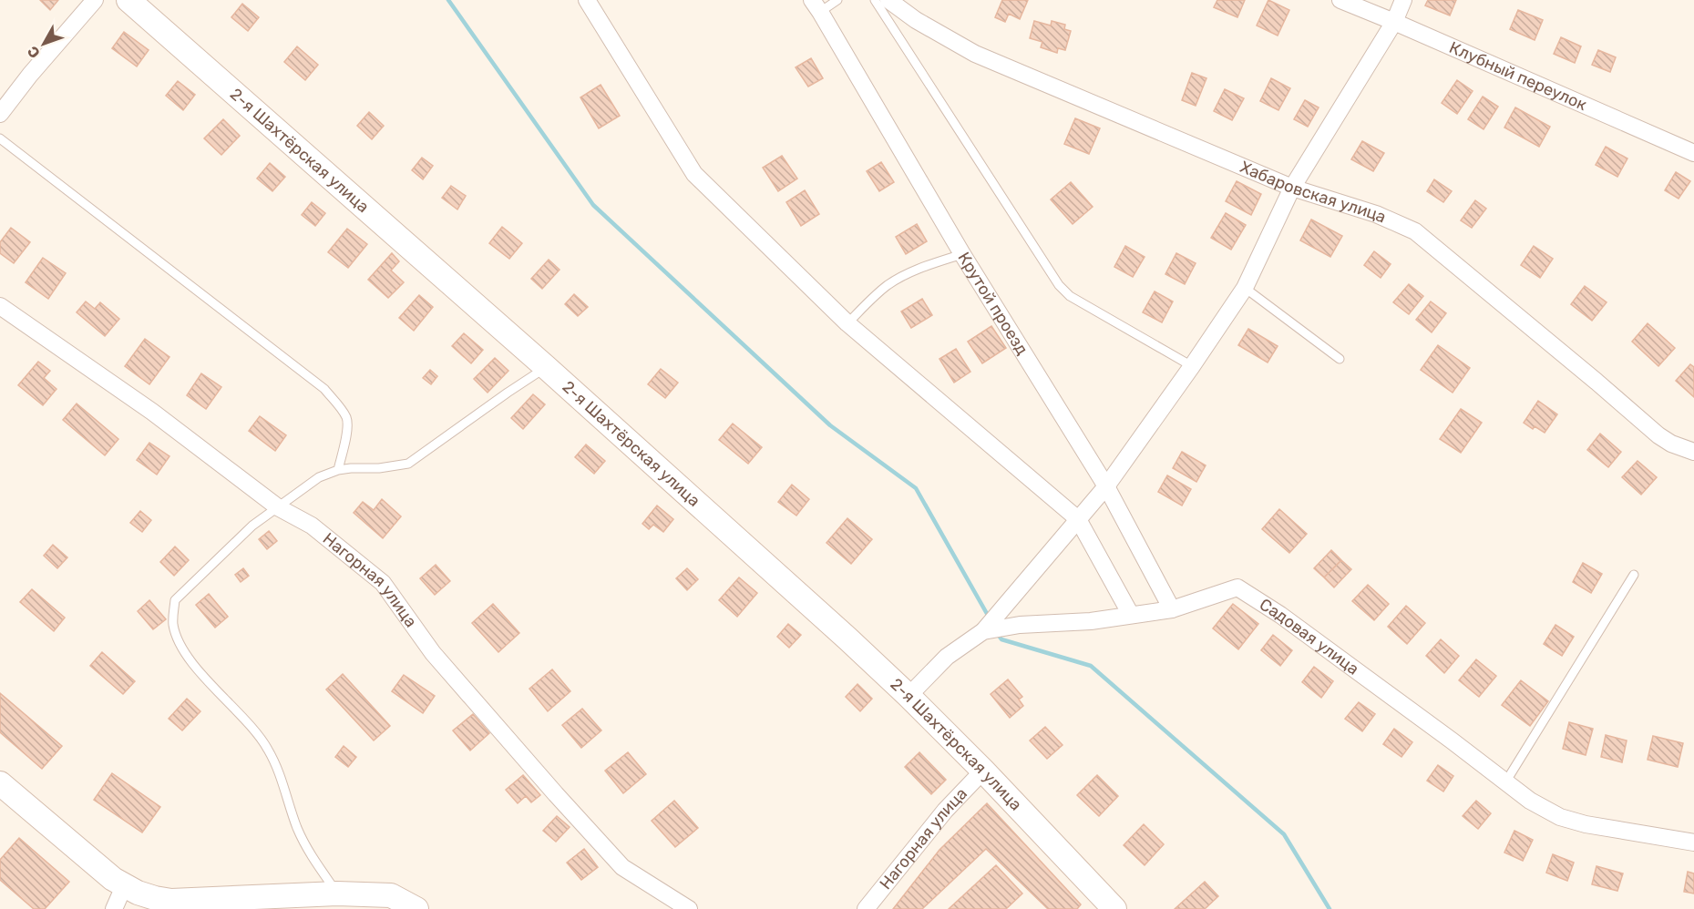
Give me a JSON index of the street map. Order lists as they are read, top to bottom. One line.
{"streets":{"main road":["2-я Шахтёрская улица"],"street":["Клубный переулок","Хабаровская улица","Крутой проезд","Нагорная улица","Садовая улица"]},"crossings":[["2-я Шахтёрская улица","Нагорная улица"],["2-я Шахтёрская улица","Садовая улица"],["Крутой проезд","Садовая улица"]],"north":"bottom left"}
